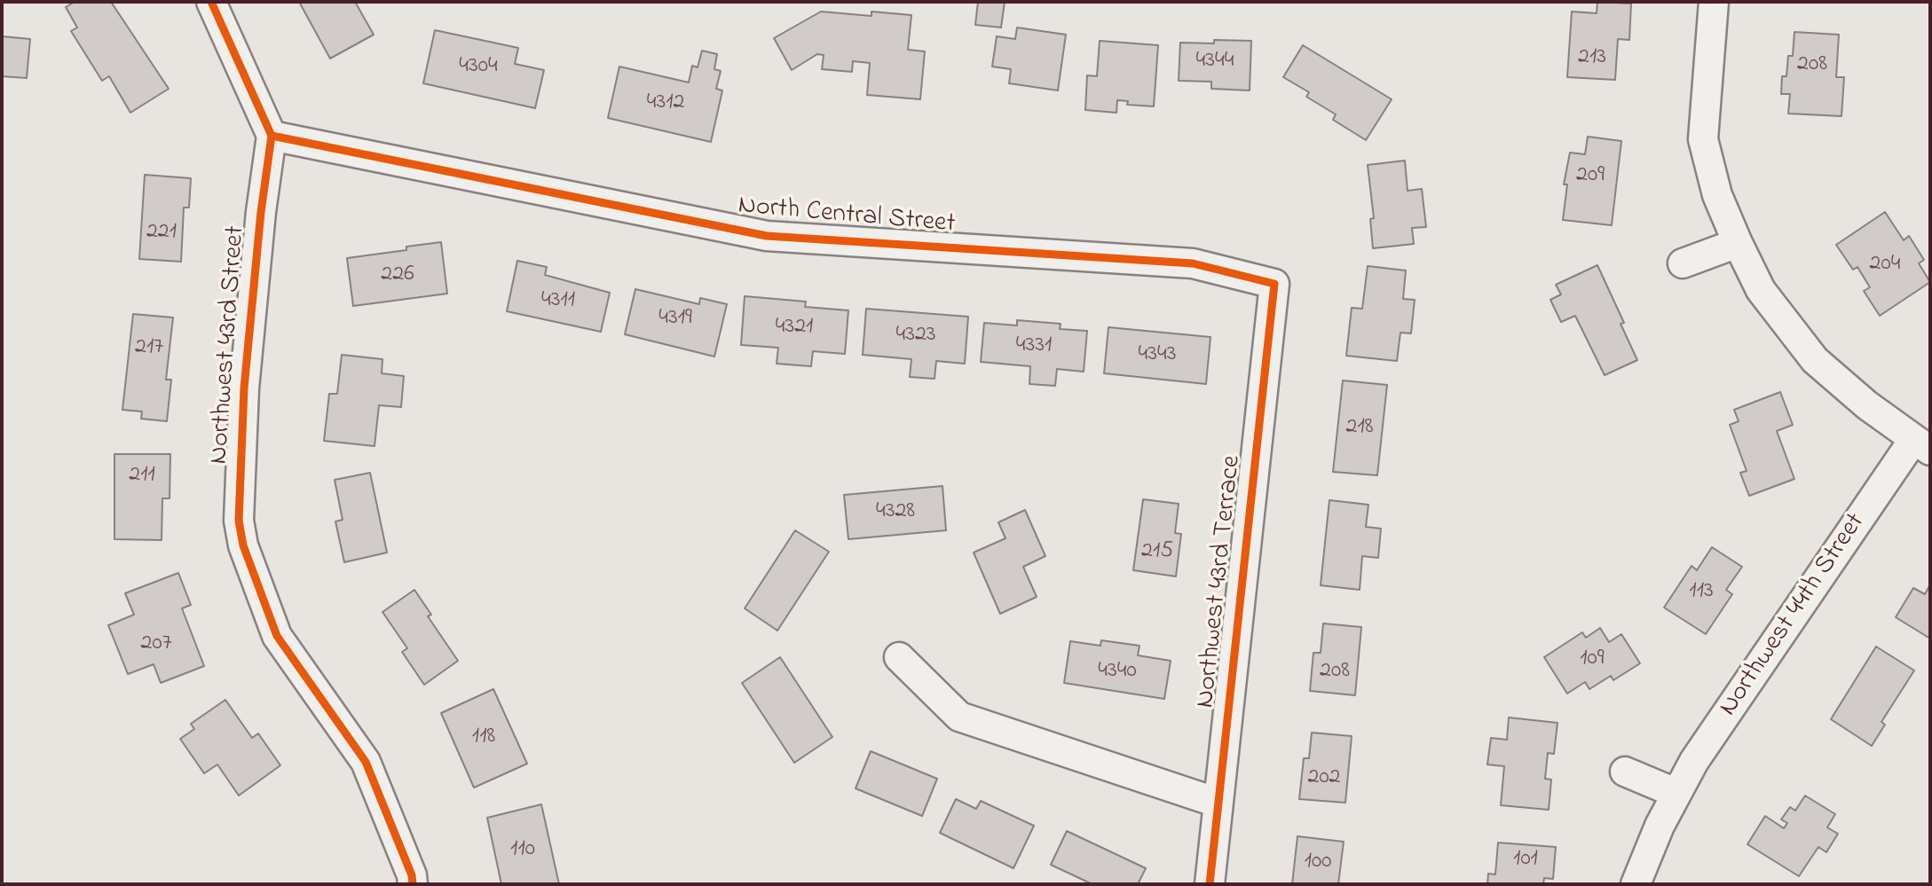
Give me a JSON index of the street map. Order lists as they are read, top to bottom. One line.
{"streets":{"street":["North Central Street","Northwest 43rd Street","Northwest 43rd Terrace","Northwest 44th Street"]},"crossings":[["North Central Street","Northwest 43rd Street"],["North Central Street","Northwest 43rd Terrace"]],"house_numbers":["213","4344","208","4304","4312","209","221","204","226","4311","4319","4321","4323","4331","217","4343","218","211","4328","215","113","207","109","4340","208","118","202","110","101","100"]}
